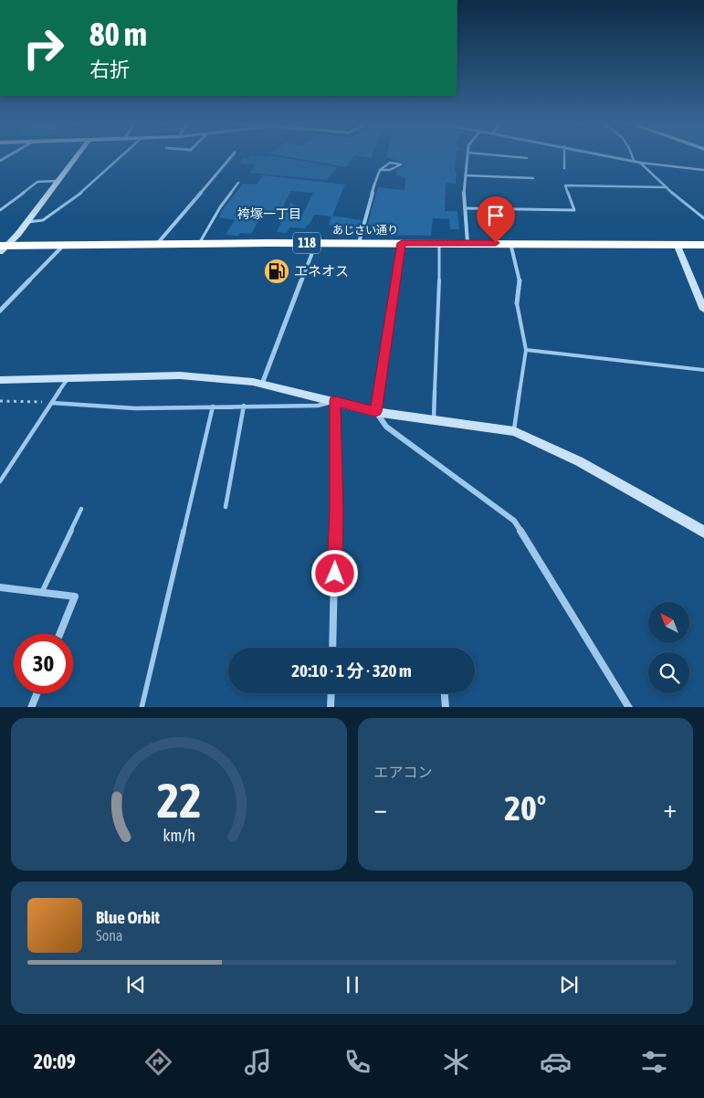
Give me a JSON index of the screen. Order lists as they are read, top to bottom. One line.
{"streets":{"highway":["あじさい通り","118"]},"districts":["袴塚一丁目"],"places":{"fuel station":["エネオス"]},"north":"top left","page":{"turn":["80 m","右折"],"limit":"30","trip":"20:10 · 1 分 · 320 m","tile":"エアコン","heat":["−","20°","+"],"song":["Blue Orbit","Sona"],"tabs":"20:09","gauge":["22","km/h"]}}
